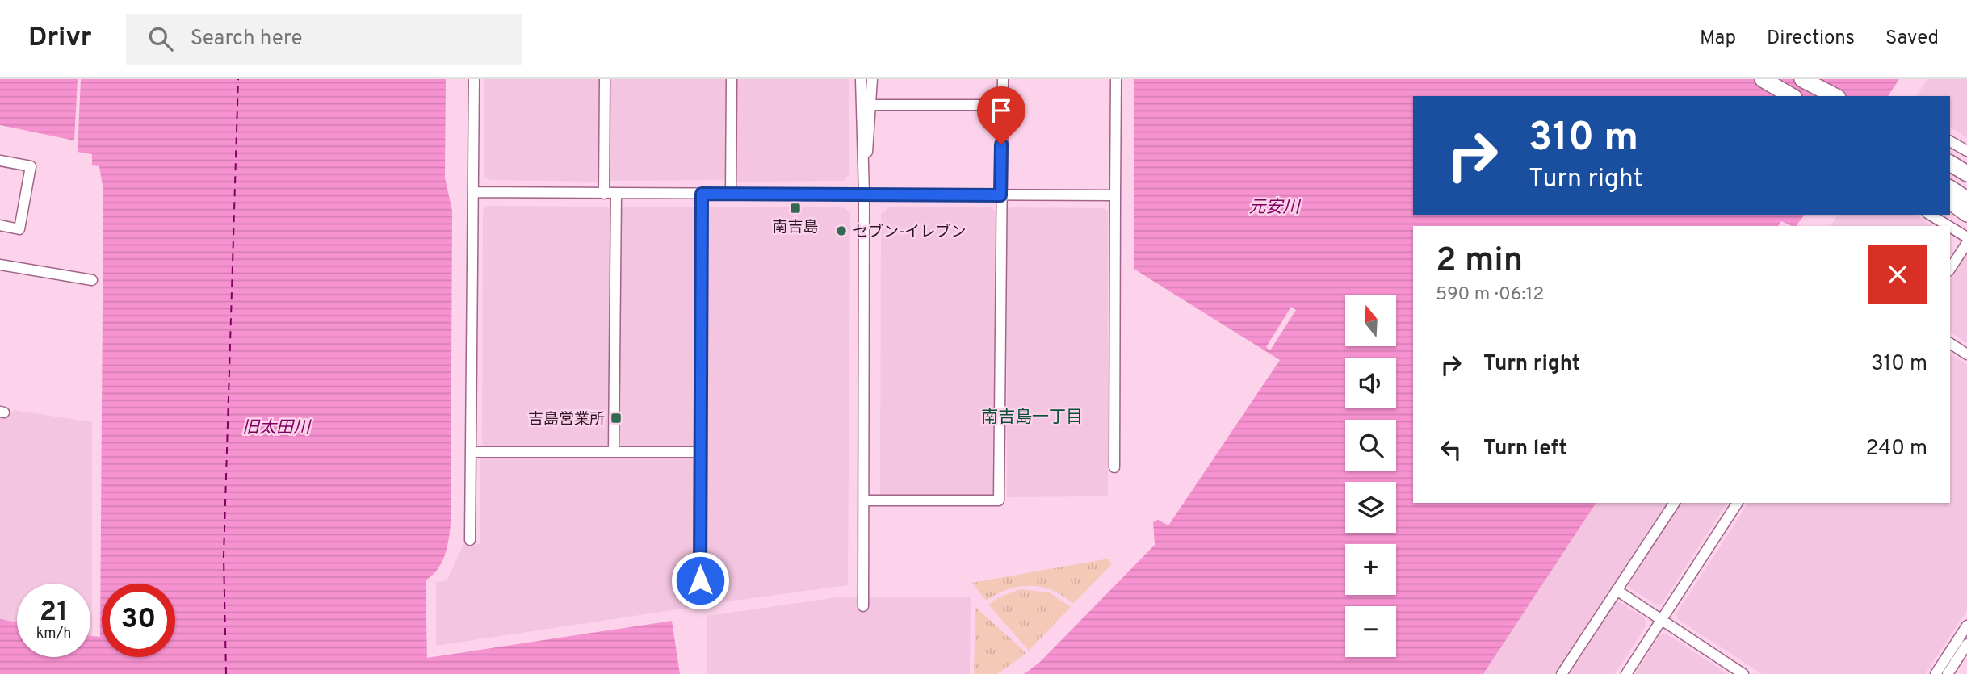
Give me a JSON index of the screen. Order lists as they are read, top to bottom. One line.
{"districts":["南吉島一丁目"],"water":["元安川","旧太田川"],"places":{"transit":["南吉島","吉島営業所"],"other":["セブン-イレブン"]},"north":"top","page":{"header":"Drivr","search":"Search here","nav":["Map","Directions","Saved"],"turn":["310 m","Turn right"],"heading":["2 min","590 m · 06:12"],"map_buttons":["+","−"],"list":[{"name":"Turn right","value":"310 m"},{"name":"Turn left","value":"240 m"}],"speed":"21 km/h","limit":"30"}}
